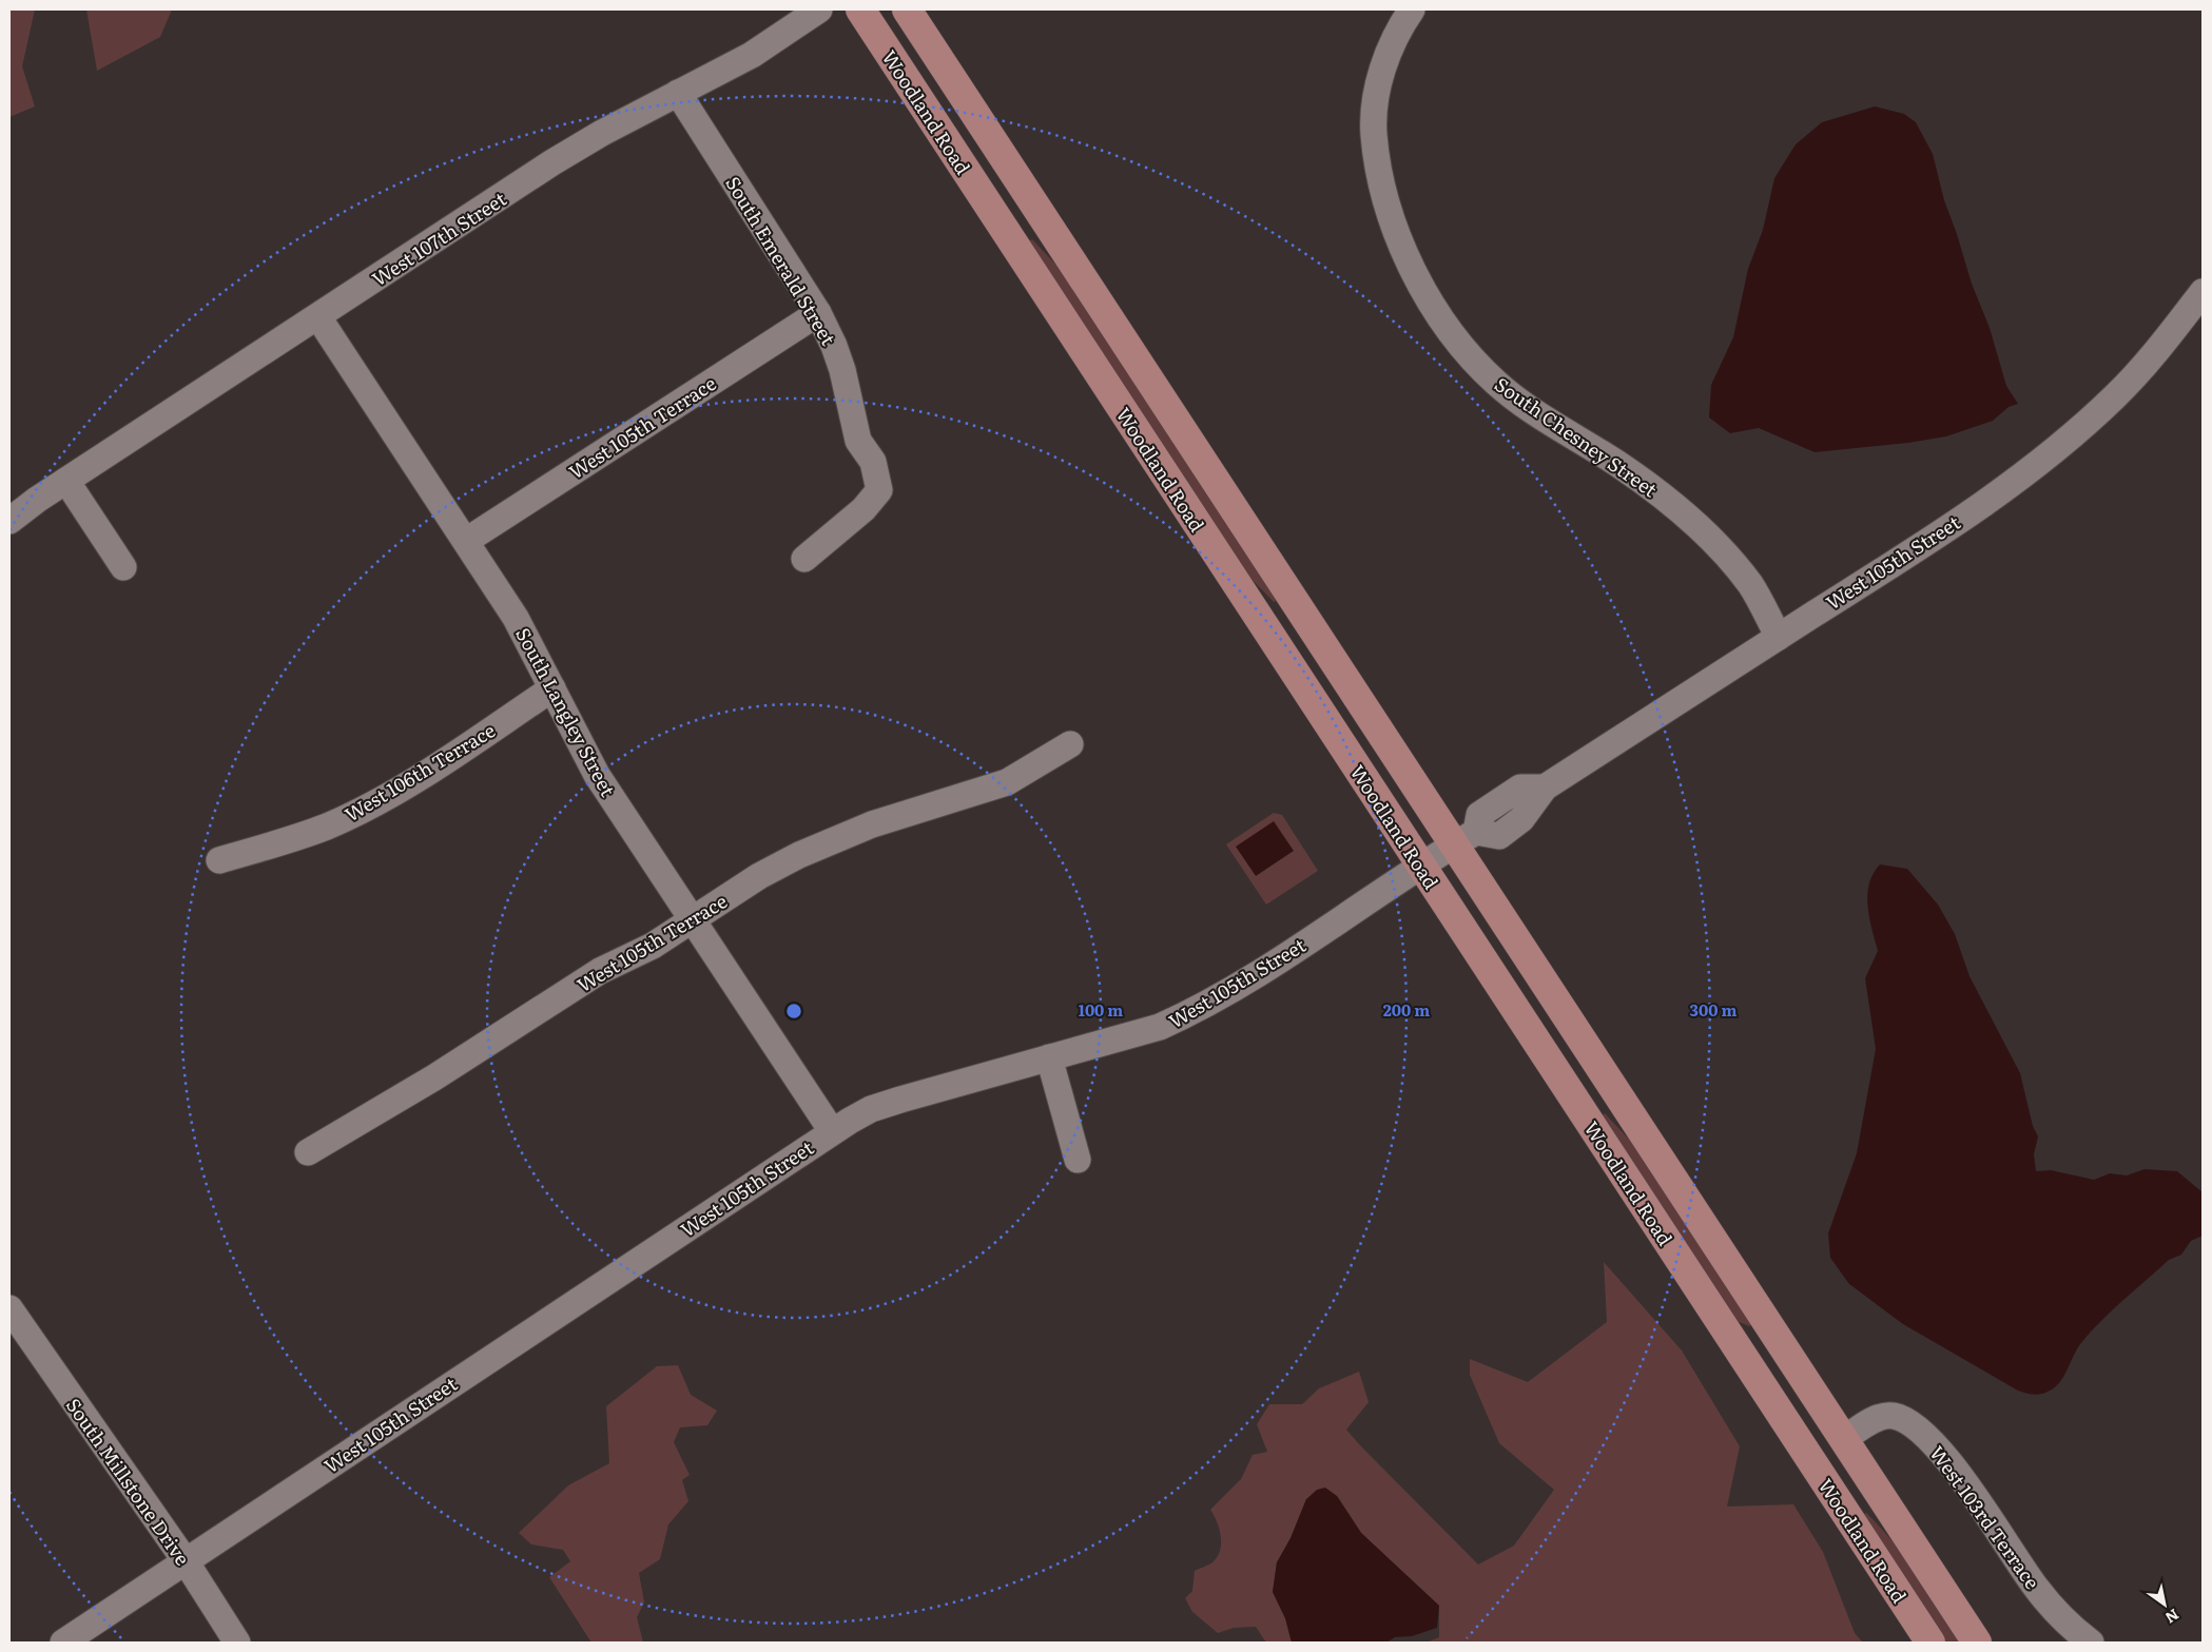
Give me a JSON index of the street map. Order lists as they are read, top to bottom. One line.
{"streets":{"main road":["Woodland Road"],"street":["West 107th Street","South Emerald Street","West 105th Terrace","South Chesney Street","West 105th Street","South Langley Street","West 106th Terrace","South Millstone Drive","West 103rd Terrace"]},"crossings":[["Woodland Road","West 105th Street"],["Woodland Road","West 103rd Terrace"],["West 107th Street","South Emerald Street"],["West 107th Street","South Langley Street"],["South Emerald Street","West 105th Terrace"],["West 105th Terrace","South Langley Street"],["South Chesney Street","West 105th Street"],["West 105th Street","South Langley Street"],["West 105th Street","South Millstone Drive"],["South Langley Street","West 106th Terrace"]],"north":"bottom right","rings":["100 m","200 m","300 m"]}
